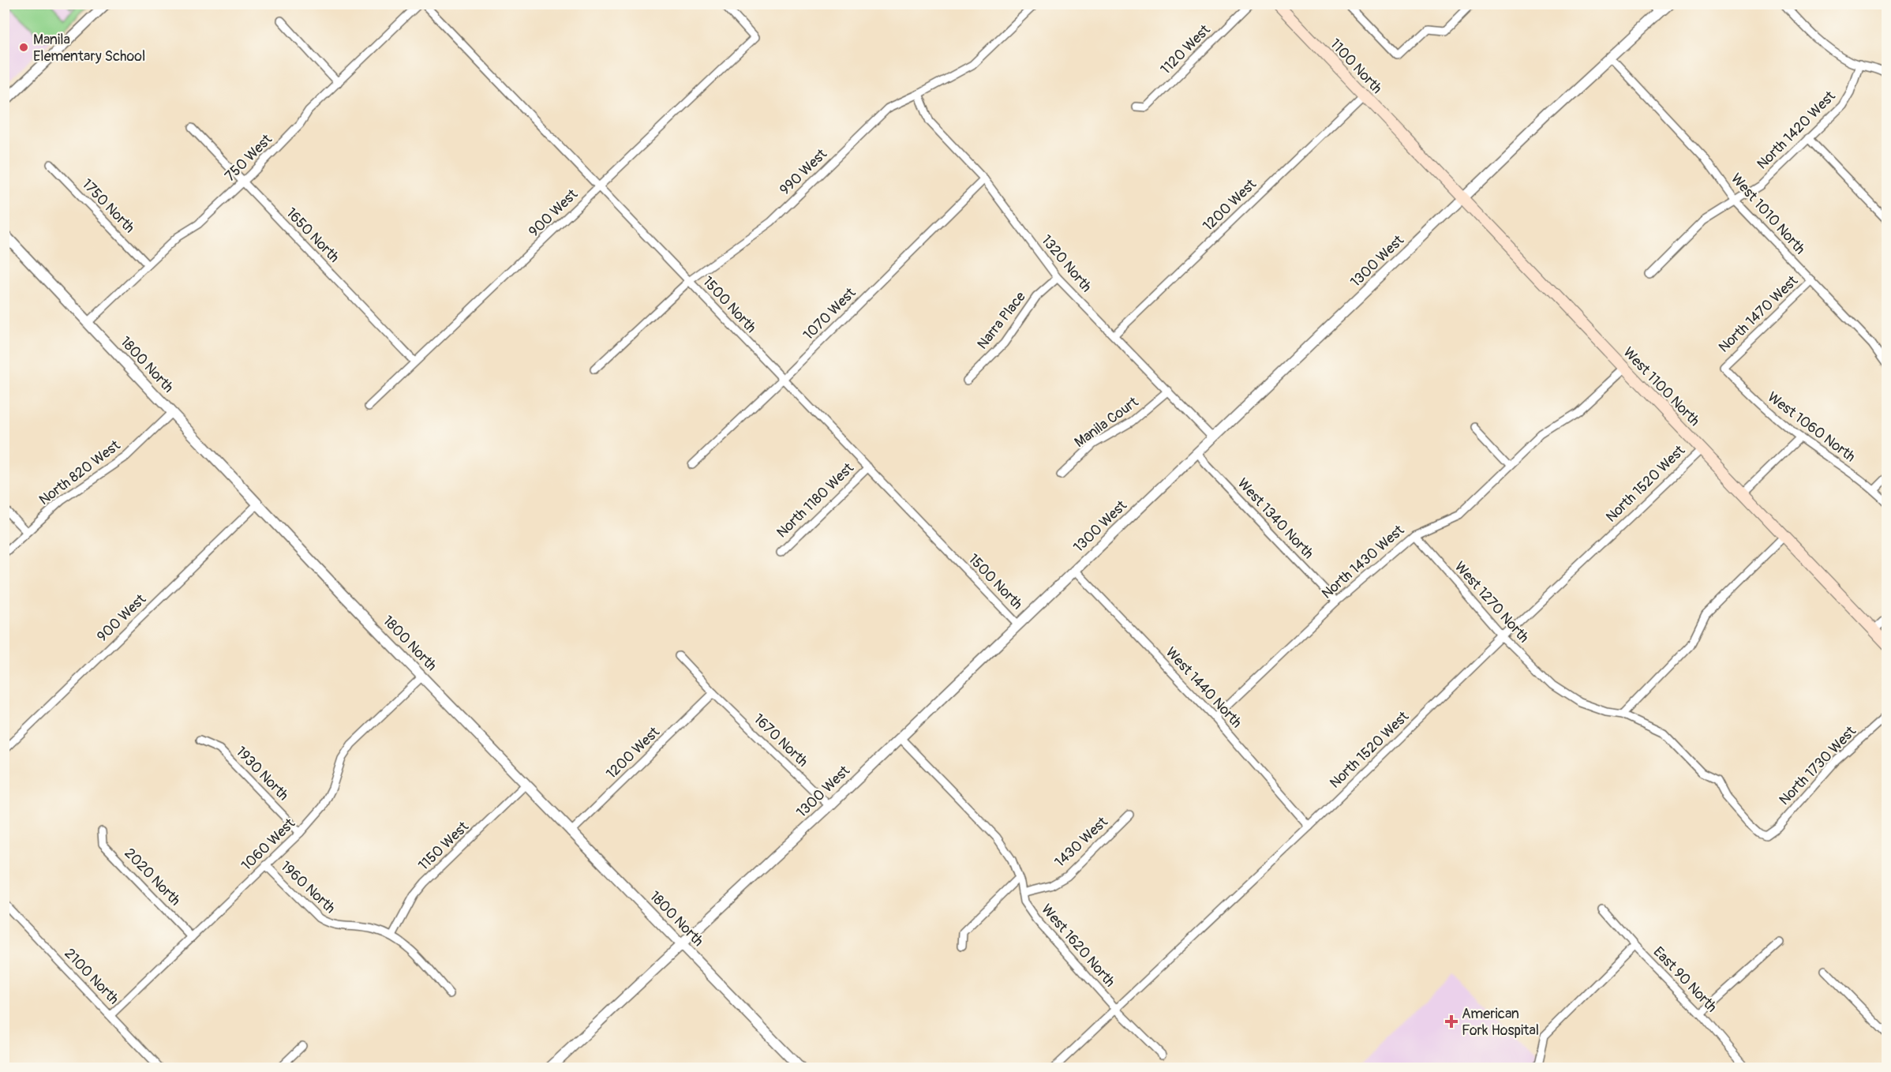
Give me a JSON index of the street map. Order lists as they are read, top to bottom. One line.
{"streets":{"main road":["1100 North","West 1100 North"],"street":["1120 West","North 1420 West","750 West","990 West","1200 West","1750 North","900 West","West 1010 North","1650 North","1300 West","1320 North","1500 North","1070 West","North 1470 West","Narra Place","1800 North","Manila Court","West 1060 North","North 820 West","North 1520 West","North 1180 West","West 1340 North","North 1430 West","West 1270 North","West 1440 North","1670 North","North 1730 West","1930 North","1430 West","1060 West","1150 West","2020 North","1960 North","West 1620 North","2100 North","East 90 North"]},"crossings":[["1100 North","1200 West"],["1100 North","West 1100 North"],["North 1420 West","West 1010 North"],["750 West","1750 North"],["750 West","1650 North"],["750 West","1500 North"],["750 West","1800 North"],["990 West","1320 North"],["990 West","1500 North"],["1200 West","1320 North"],["1200 West","1800 North"],["1200 West","1670 North"],["900 West","1650 North"],["900 West","1500 North"],["900 West","1800 North"],["West 1010 North","1300 West"],["West 1010 North","North 1470 West"],["1300 West","1320 North"],["1300 West","1500 North"],["1300 West","1800 North"],["1300 West","West 1100 North"],["1300 West","West 1340 North"],["1300 West","West 1440 North"],["1300 West","1670 North"],["1300 West","West 1620 North"],["1320 North","1070 West"],["1320 North","Narra Place"],["1320 North","Manila Court"],["1500 North","1070 West"],["1500 North","North 1180 West"],["North 1470 West","West 1060 North"],["1800 North","North 820 West"],["1800 North","1060 West"],["1800 North","1150 West"],["West 1100 North","North 1520 West"],["West 1100 North","North 1430 West"],["North 1520 West","West 1270 North"],["North 1520 West","West 1440 North"],["North 1520 West","West 1620 North"],["West 1340 North","North 1430 West"],["North 1430 West","West 1270 North"],["North 1430 West","West 1440 North"],["West 1270 North","North 1730 West"],["1930 North","1060 West"],["1430 West","West 1620 North"],["1060 West","2020 North"],["1060 West","1960 North"],["1060 West","2100 North"],["1150 West","1960 North"]],"places":{"other":["Manila Elementary School"],"health":["American Fork Hospital"]}}
